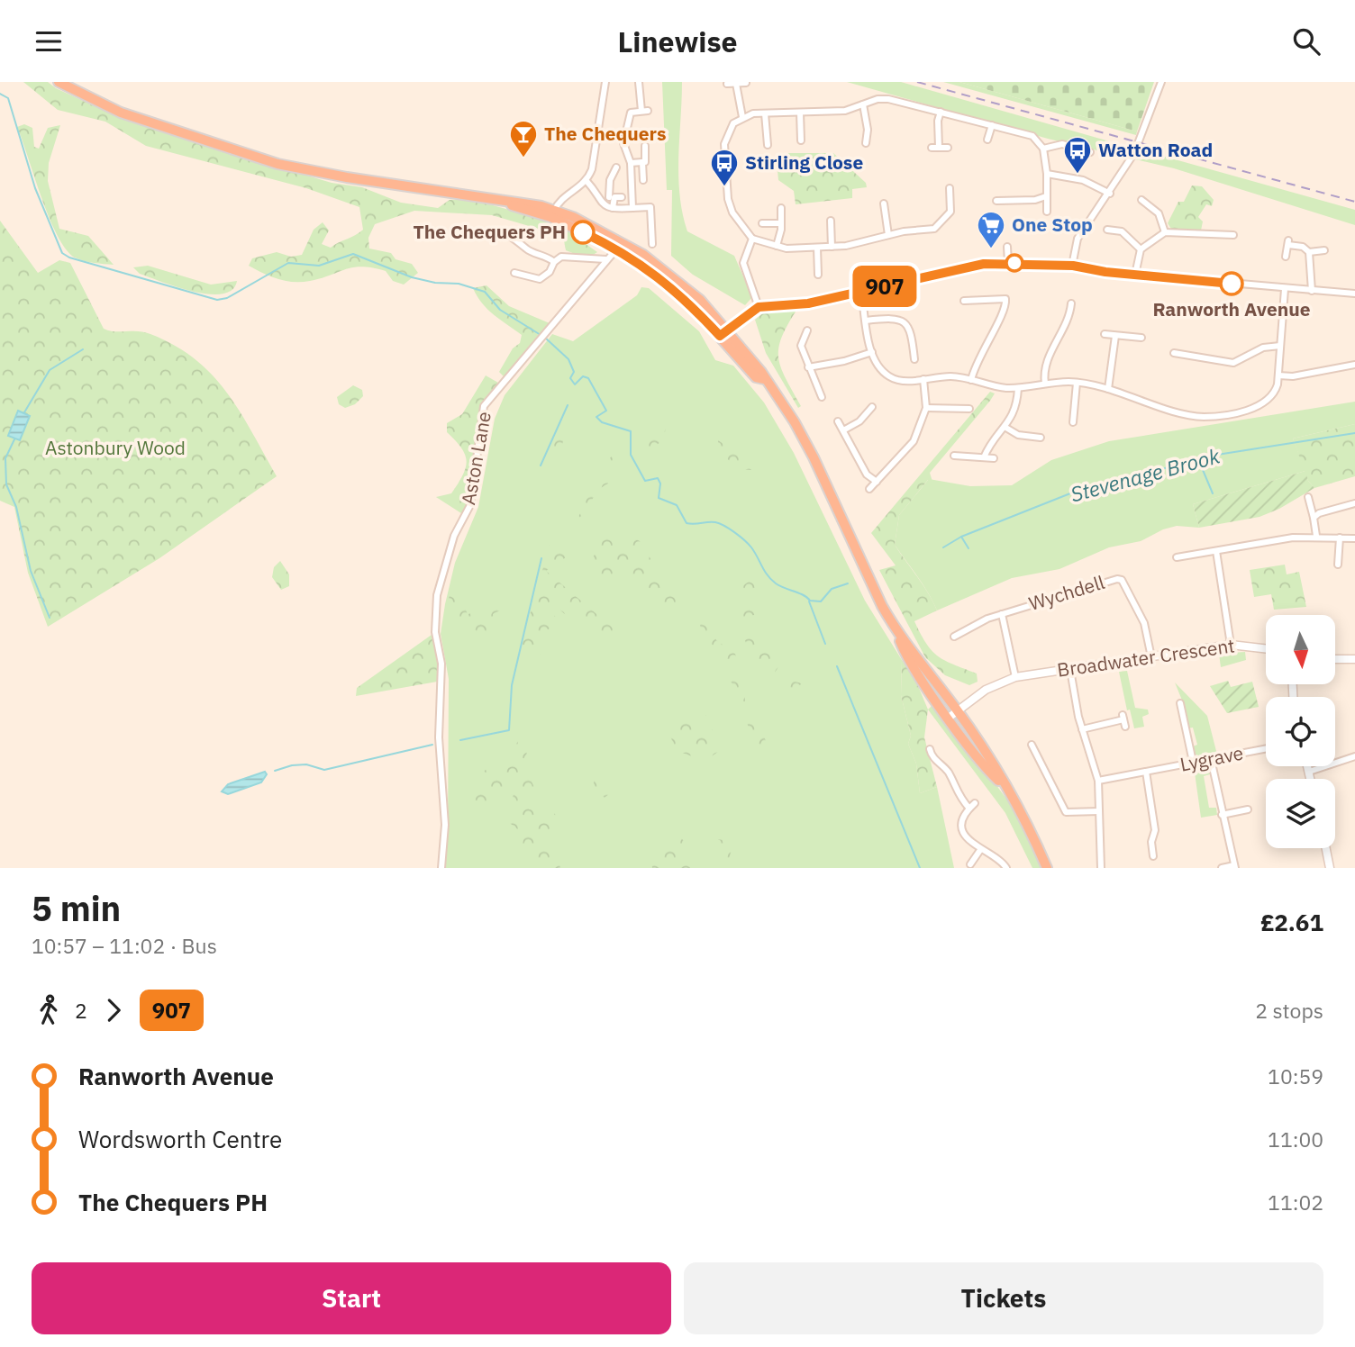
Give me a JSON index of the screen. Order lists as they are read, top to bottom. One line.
{"streets":{"street":["Aston Lane","Wychdell","Broadwater Crescent","Lygrave"]},"crossings":[["Wychdell","Broadwater Crescent"]],"water":["Stevenage Brook"],"parks":["Astonbury Wood"],"places":{"bar":["The Chequers"],"bus stop":["Watton Road","Stirling Close"],"other":["The Chequers PH","Ranworth Avenue"],"supermarket":["One Stop"]},"lines":["bus line 907"],"north":"bottom","page":{"header":"Linewise","on_map":"907","heading":["5 min","10:57 – 11:02 · Bus","£2.61"],"legs":["2","907","2 stops"],"list":[{"name":"Ranworth Avenue","value":"10:59"},{"name":"Wordsworth Centre","value":"11:00"},{"name":"The Chequers PH","value":"11:02"}],"buttons":["Start","Tickets"]}}
